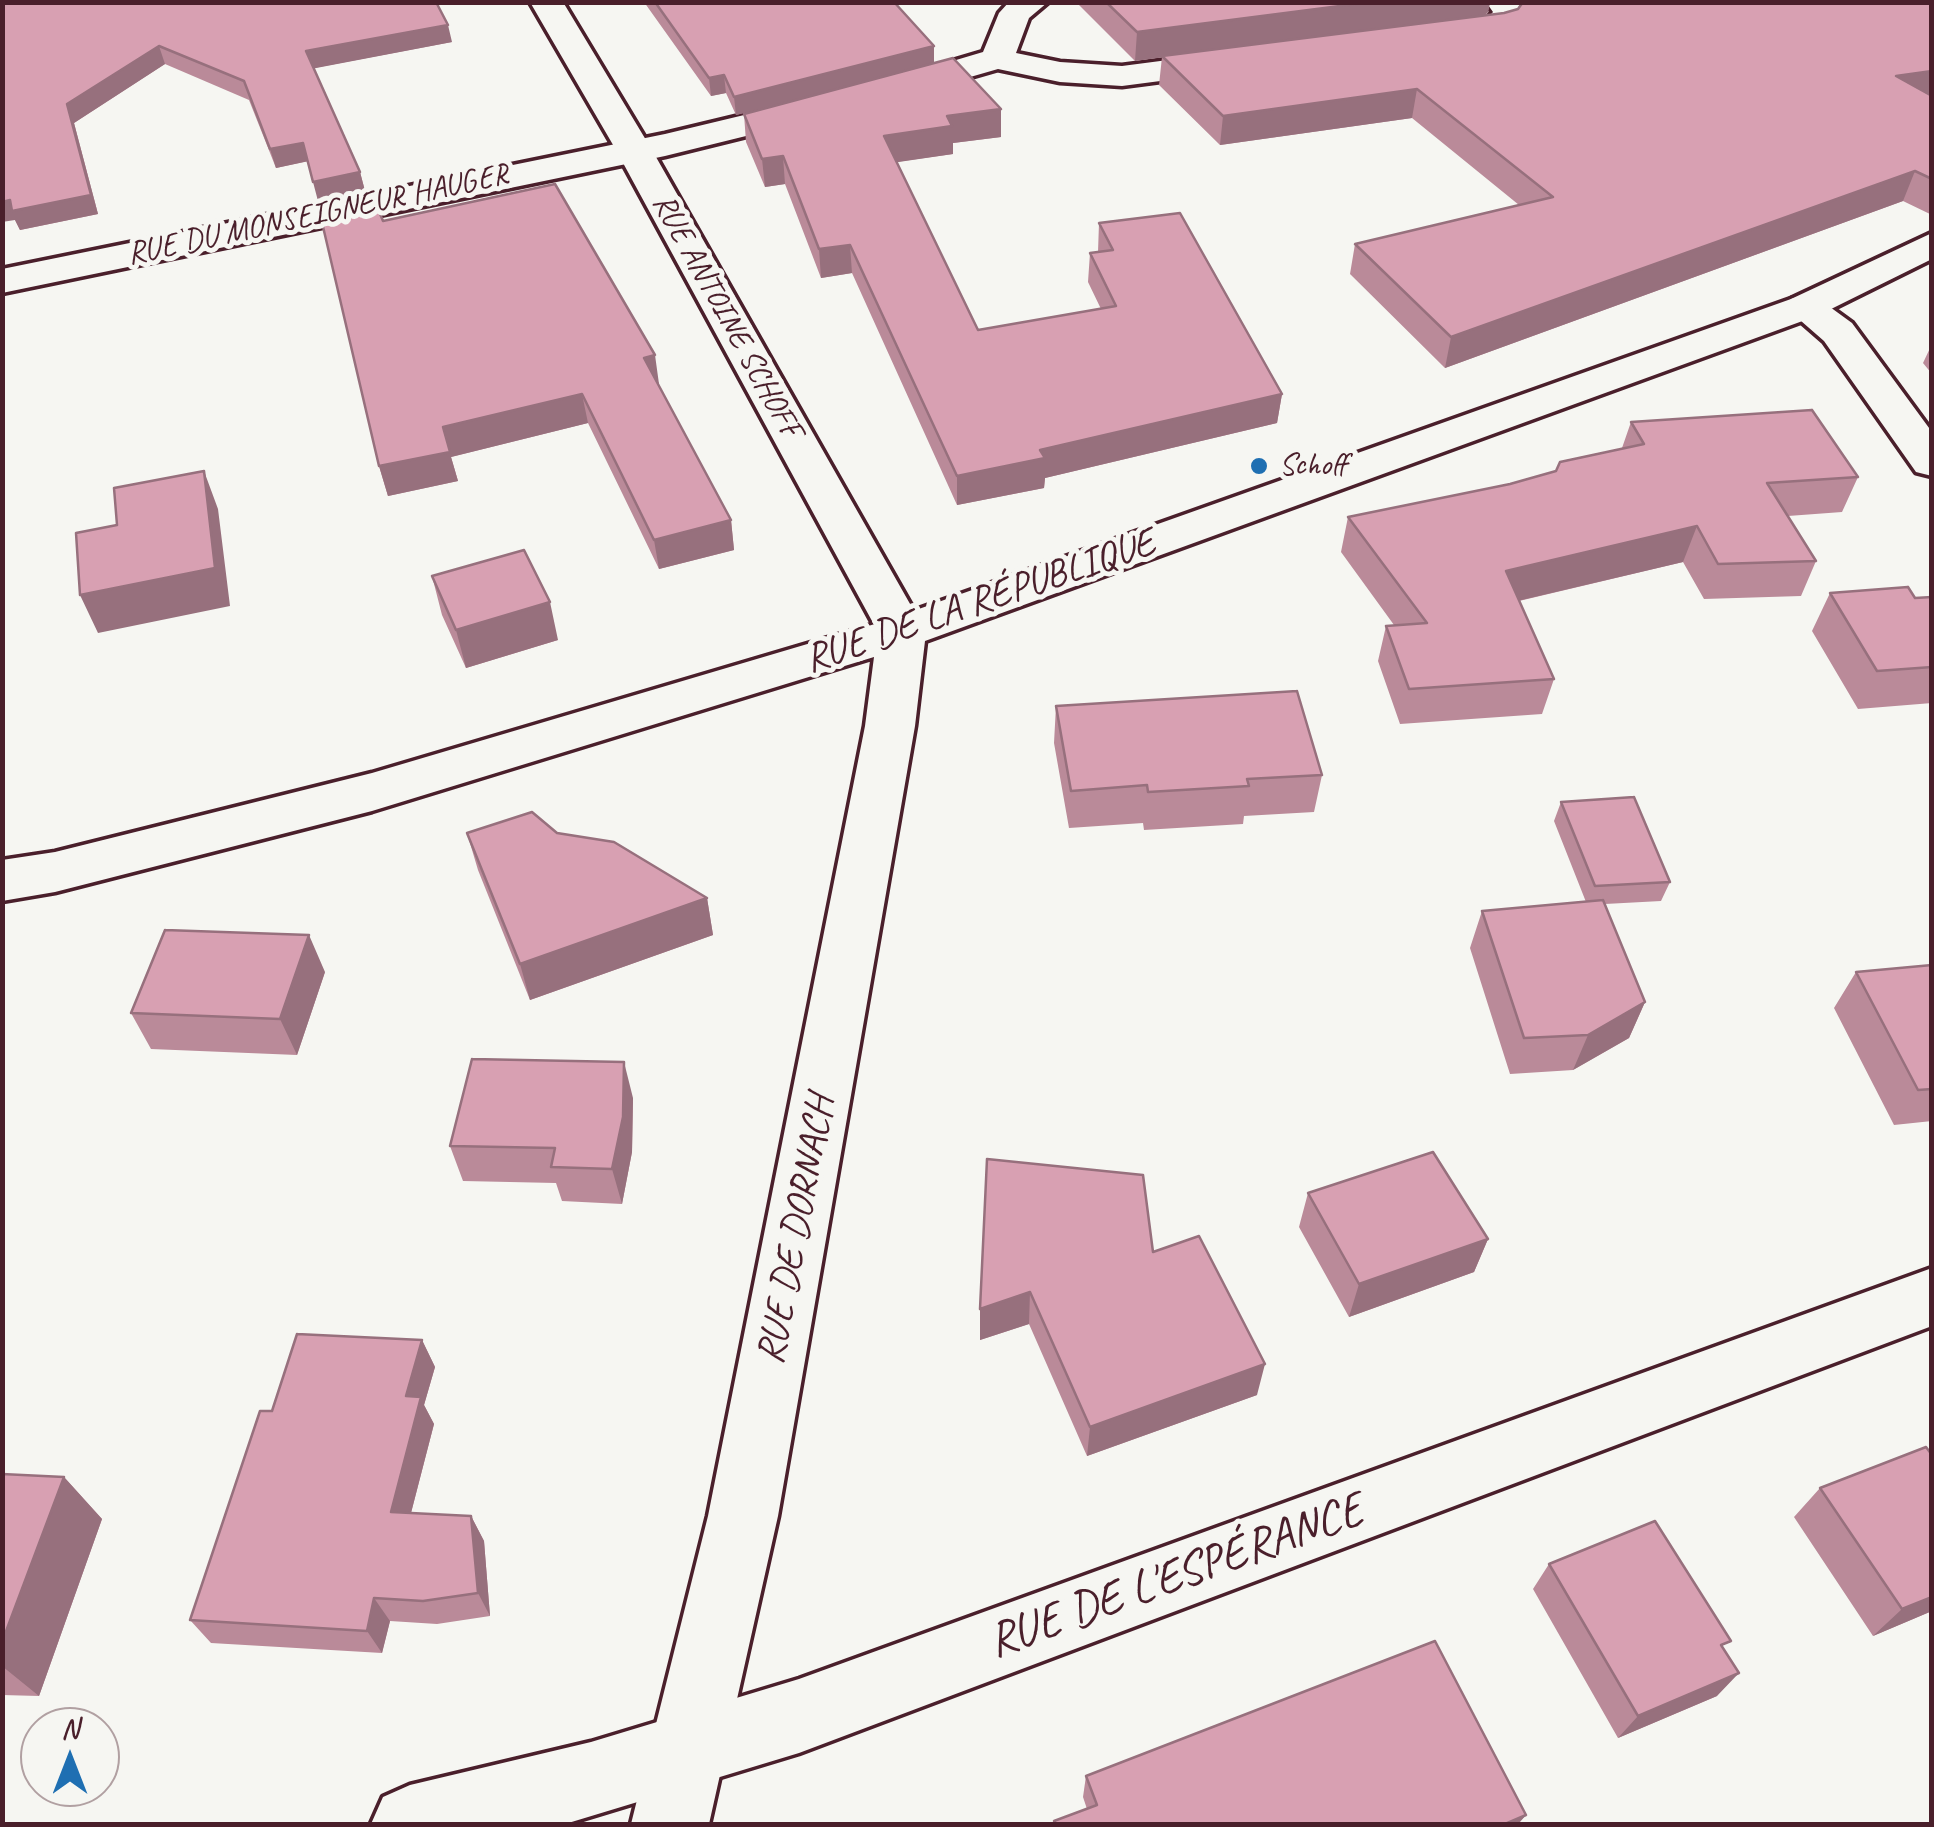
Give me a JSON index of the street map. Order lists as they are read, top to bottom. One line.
{"streets":{"street":["RUE DU MONSEIGNEUR HAUGER","RUE ANTOINE SCHOFF","RUE DE LA RÉPUBLIQUE","RUE DE DORNACH","RUE DE L'ESPÉRANCE"]},"crossings":[["RUE DU MONSEIGNEUR HAUGER","RUE ANTOINE SCHOFF"],["RUE ANTOINE SCHOFF","RUE DE LA RÉPUBLIQUE"],["RUE ANTOINE SCHOFF","RUE DE DORNACH"],["RUE DE LA RÉPUBLIQUE","RUE DE DORNACH"],["RUE DE DORNACH","RUE DE L'ESPÉRANCE"]],"places":["Schoff"],"north":"top"}
